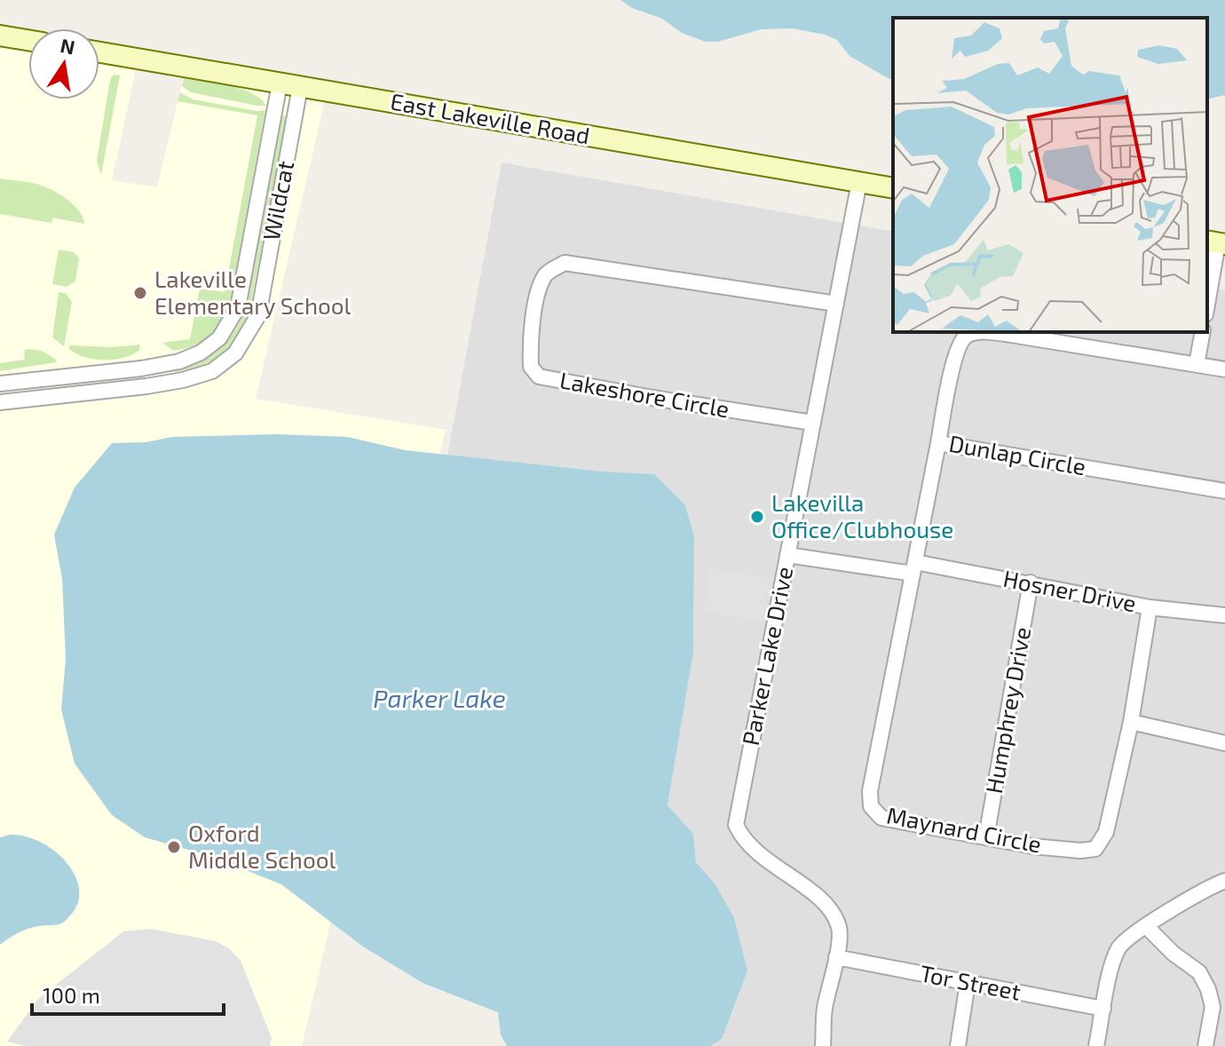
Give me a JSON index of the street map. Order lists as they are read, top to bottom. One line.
{"streets":{"main road":["East Lakeville Road"],"street":["Wildcat","Lakeshore Circle","Dunlap Circle","Hosner Drive","Parker Lake Drive","Humphrey Drive","Maynard Circle","Tor Street"]},"crossings":[["East Lakeville Road","Wildcat"],["East Lakeville Road","Parker Lake Drive"],["Lakeshore Circle","Parker Lake Drive"],["Dunlap Circle","Maynard Circle"],["Hosner Drive","Parker Lake Drive"],["Hosner Drive","Humphrey Drive"],["Hosner Drive","Maynard Circle"],["Parker Lake Drive","Tor Street"],["Humphrey Drive","Maynard Circle"]],"water":["Parker Lake"],"places":["Lakeville Elementary School","Lakevilla Office/Clubhouse","Oxford Middle School"],"scale_bar":"100 m","north":"top"}
